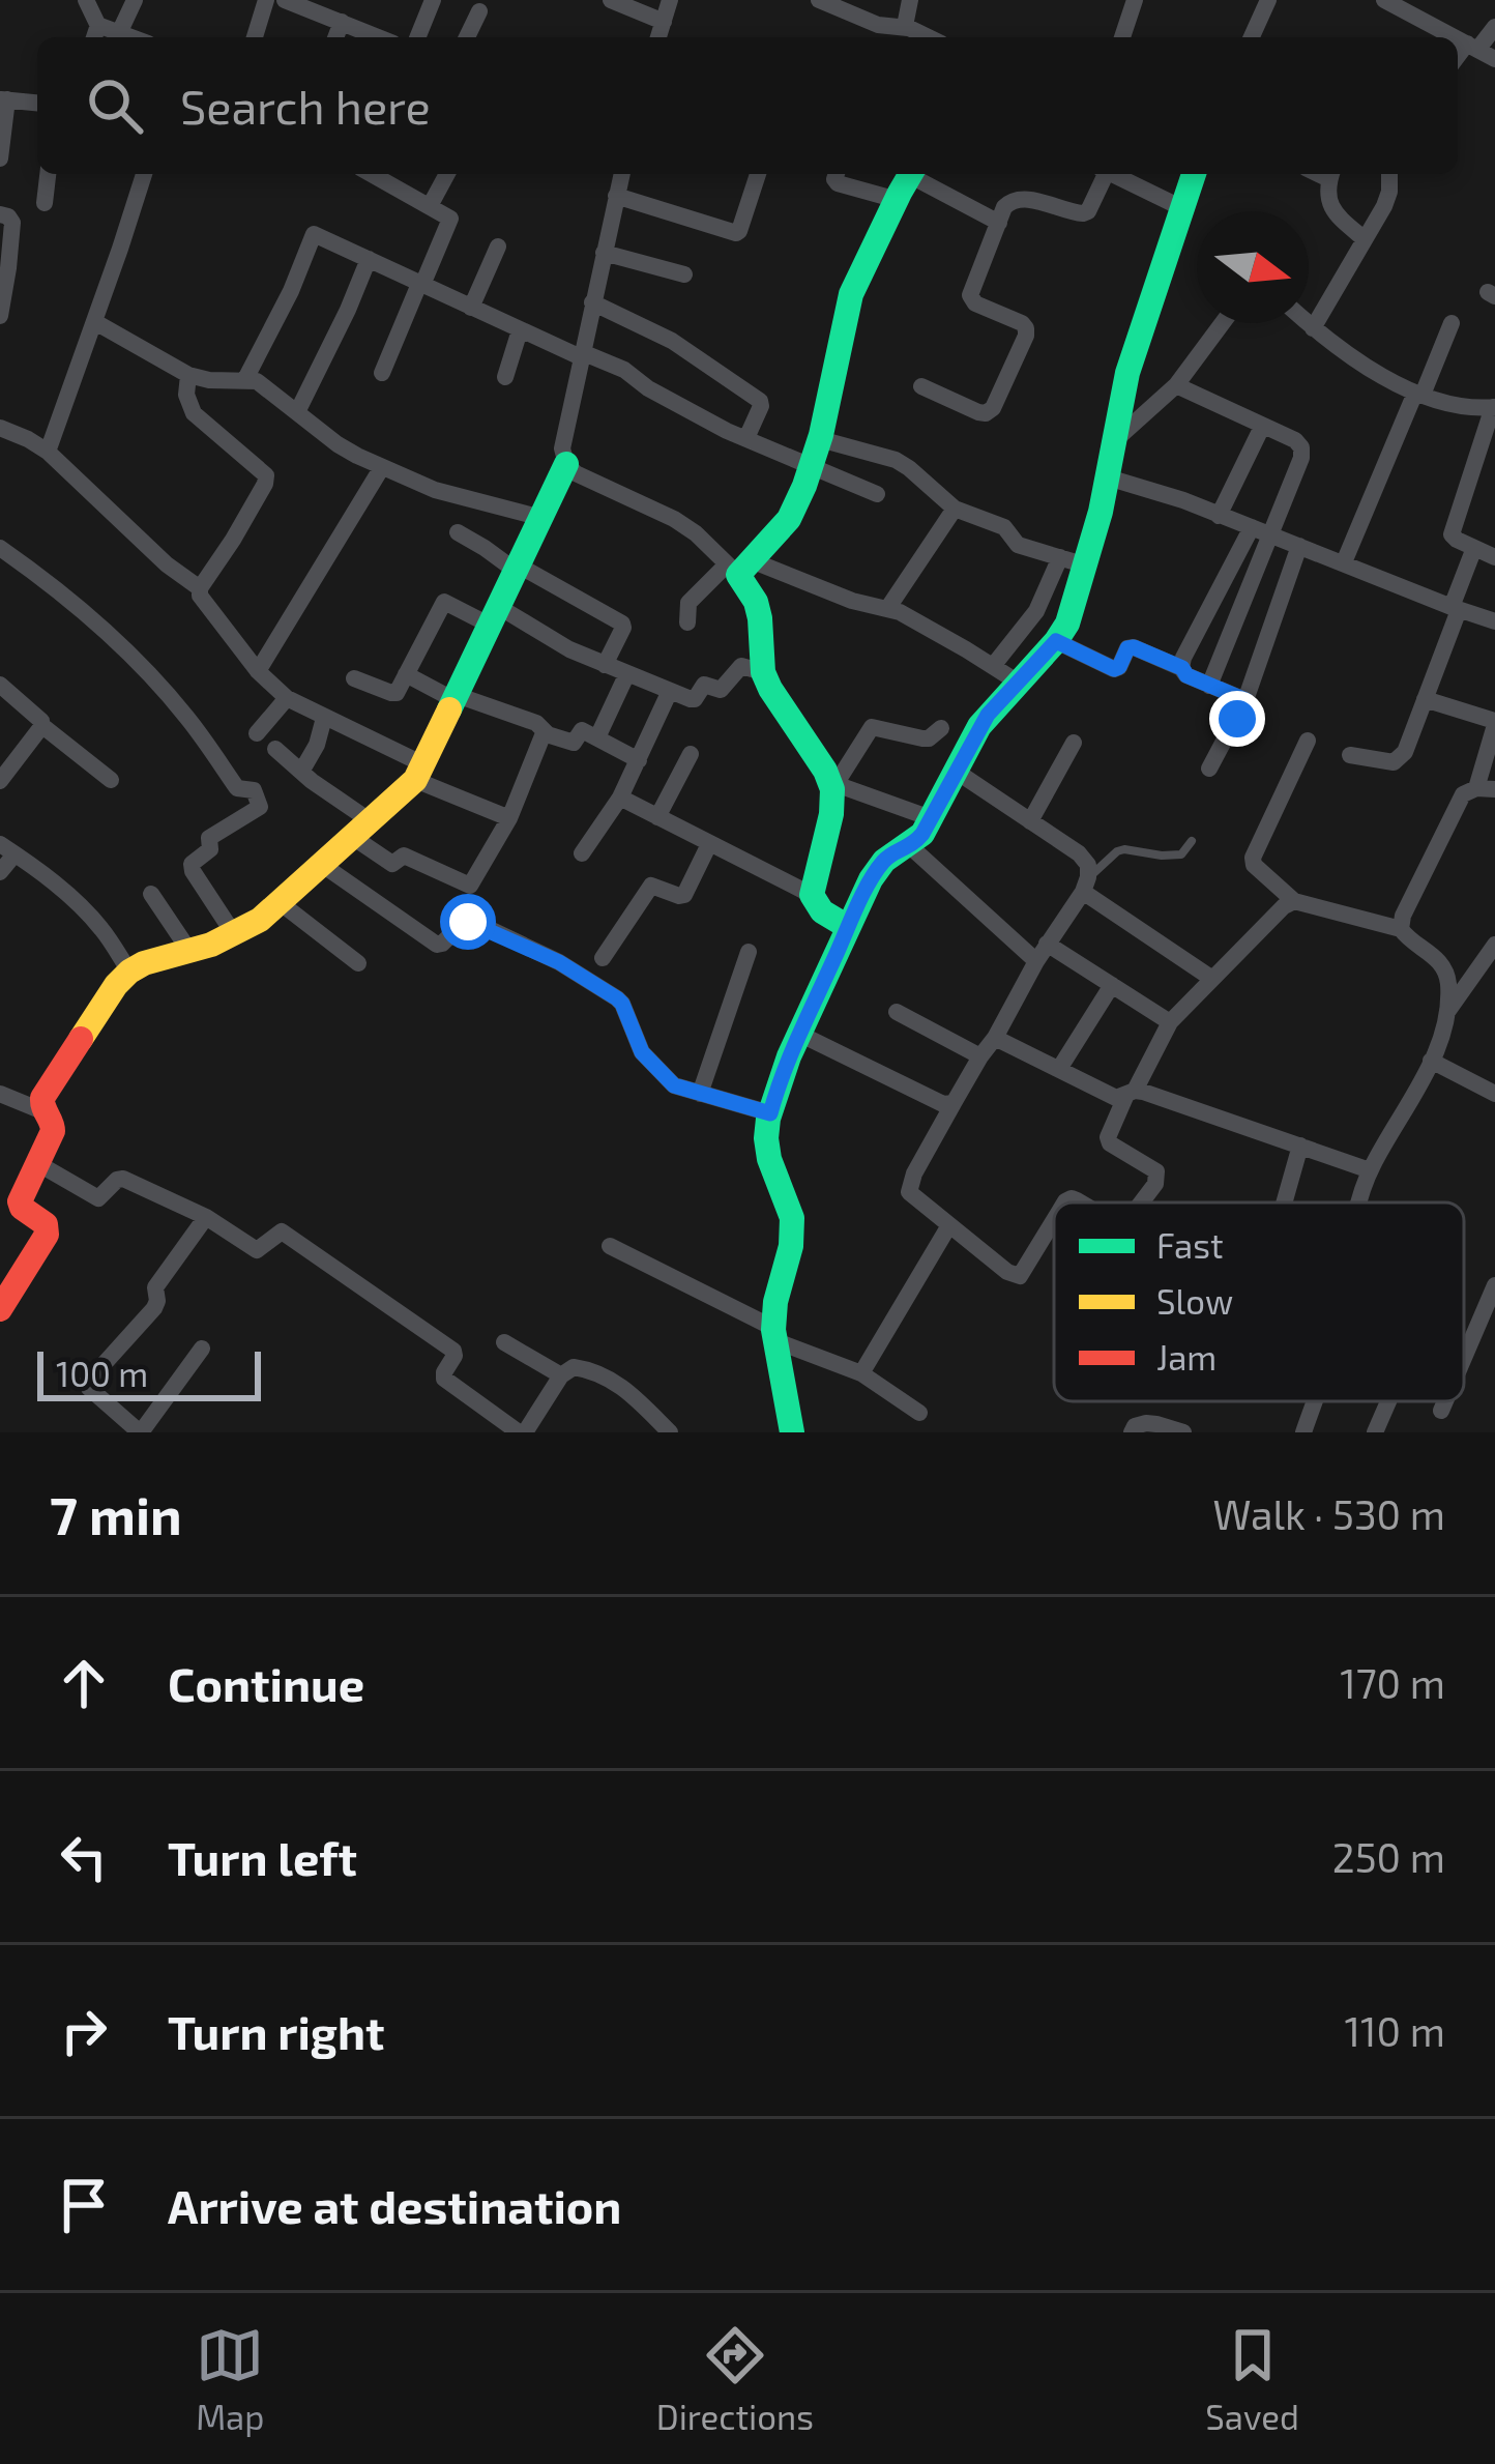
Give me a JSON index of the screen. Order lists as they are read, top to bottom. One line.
{"legend":["Fast","Slow","Jam"],"scale_bar":"100 m","north":"right","page":{"search":"Search here","scale":"100 m","heading":["7 min","Walk · 530 m"],"list":[["Continue","170 m"],["Turn left","250 m"],["Turn right","110 m"],"Arrive at destination"],"nav":["Map","Directions","Saved"]}}
